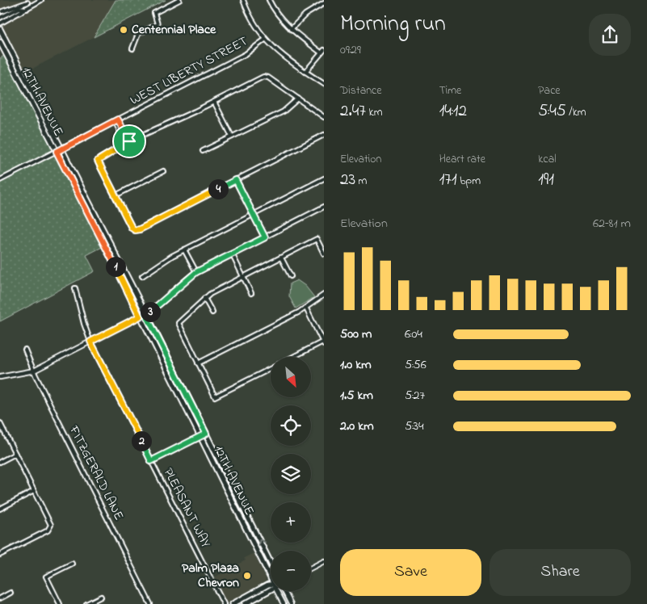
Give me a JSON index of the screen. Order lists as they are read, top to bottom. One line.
{"streets":{"main road":["12TH AVENUE"],"street":["WEST LIBERTY STREET","FITZGERALD LANE","PLEASANT WAY"]},"crossings":[["WEST LIBERTY STREET","12TH AVENUE"]],"places":["Centennial Place","Palm Plaza Chevron"],"north":"bottom right","page":{"heading":["Morning run","09:29"],"stats":[["Distance","2.47 km"],["Time","14:12"],["Pace","5:45 /km"],["Elevation","23 m"],["Heart rate","171 bpm"],["kcal","191"]],"pins":["4","1","3","2"],"chart":["Elevation","62–81 m"],"list":[{"name":"500 m","note":"6:04"},{"name":"1.0 km","note":"5:56"},{"name":"1.5 km","note":"5:27"},{"name":"2.0 km","note":"5:34"}],"map_buttons":["+","−"],"buttons":["Save","Share"]}}
